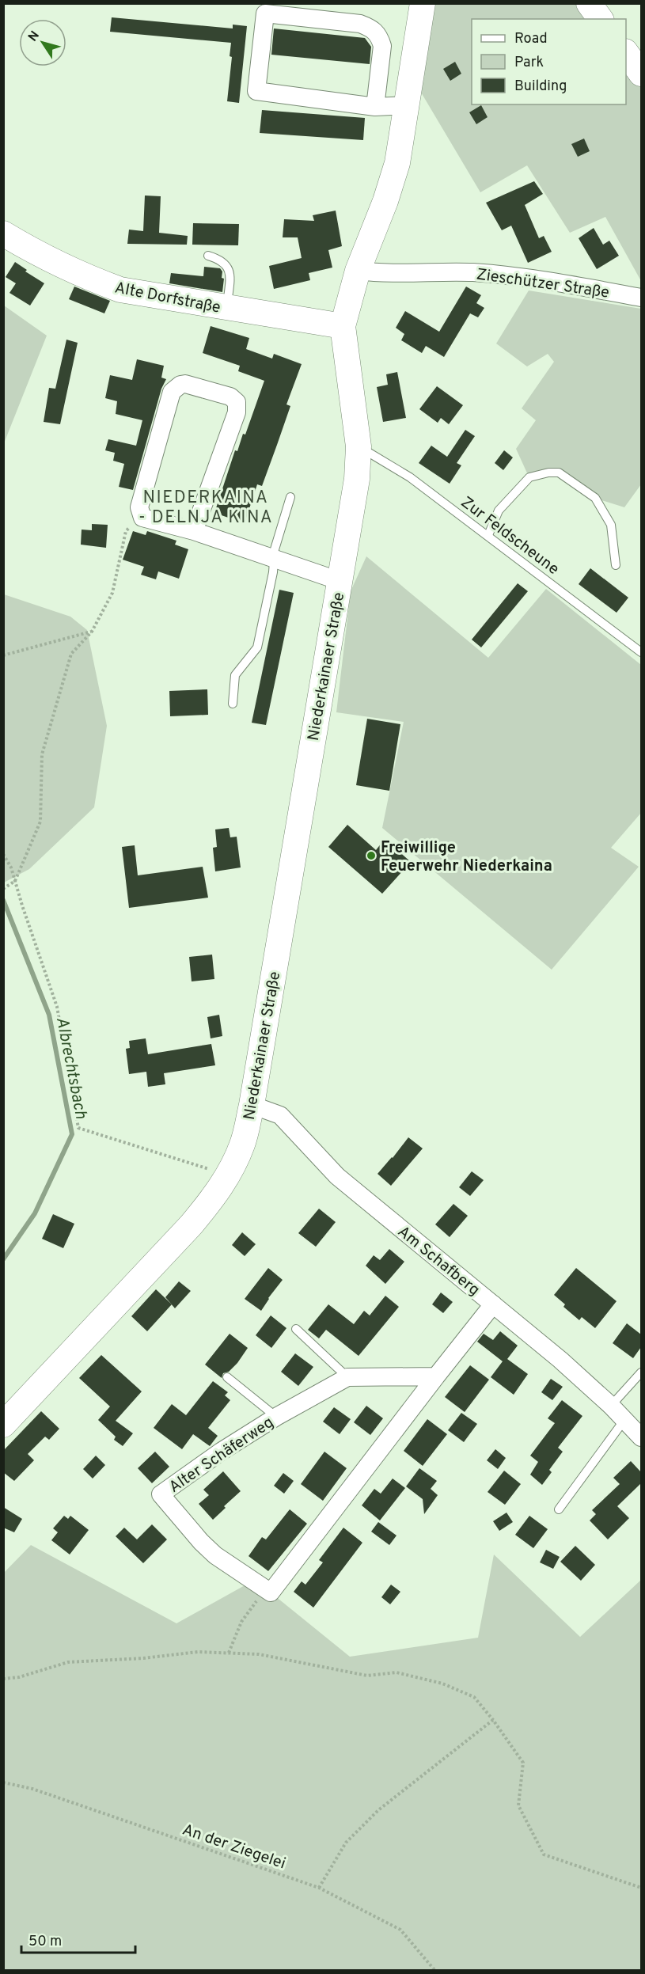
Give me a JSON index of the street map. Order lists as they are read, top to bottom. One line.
{"streets":{"street":["Zieschützer Straße","Alte Dorfstraße","Niederkainaer Straße","Am Schafberg","Alter Schäferweg"],"lane":["Zur Feldscheune"],"path":["An der Ziegelei"]},"crossings":[["Zieschützer Straße","Niederkainaer Straße"],["Alte Dorfstraße","Niederkainaer Straße"],["Zur Feldscheune","Niederkainaer Straße"],["Niederkainaer Straße","Am Schafberg"]],"districts":["NIEDERKAINA - DELNJA KINA"],"water":["Albrechtsbach"],"places":["Freiwillige Feuerwehr Niederkaina"],"legend":["Road","Park","Building"],"scale_bar":"50 m","north":"top left"}
